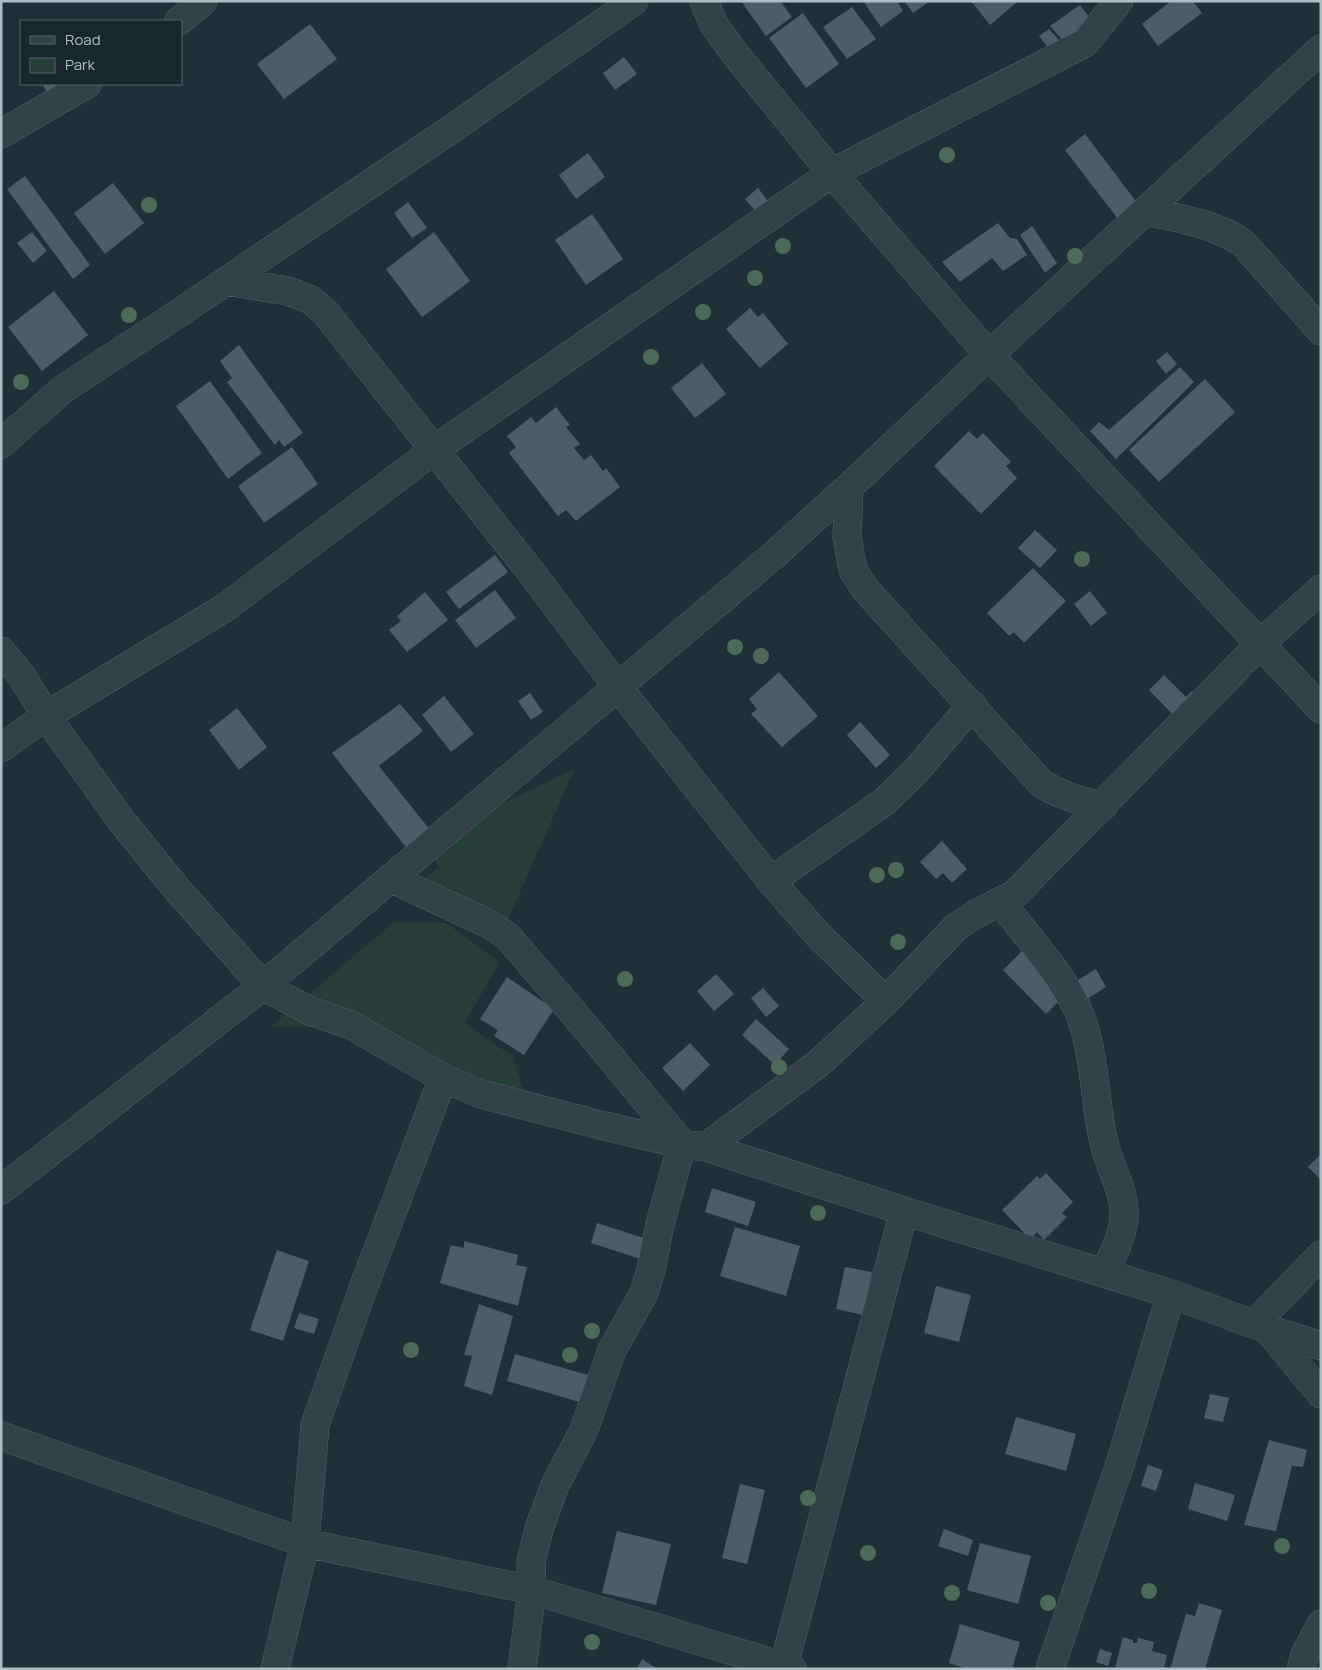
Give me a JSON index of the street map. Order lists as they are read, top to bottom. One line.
{"legend":["Road","Park"]}
